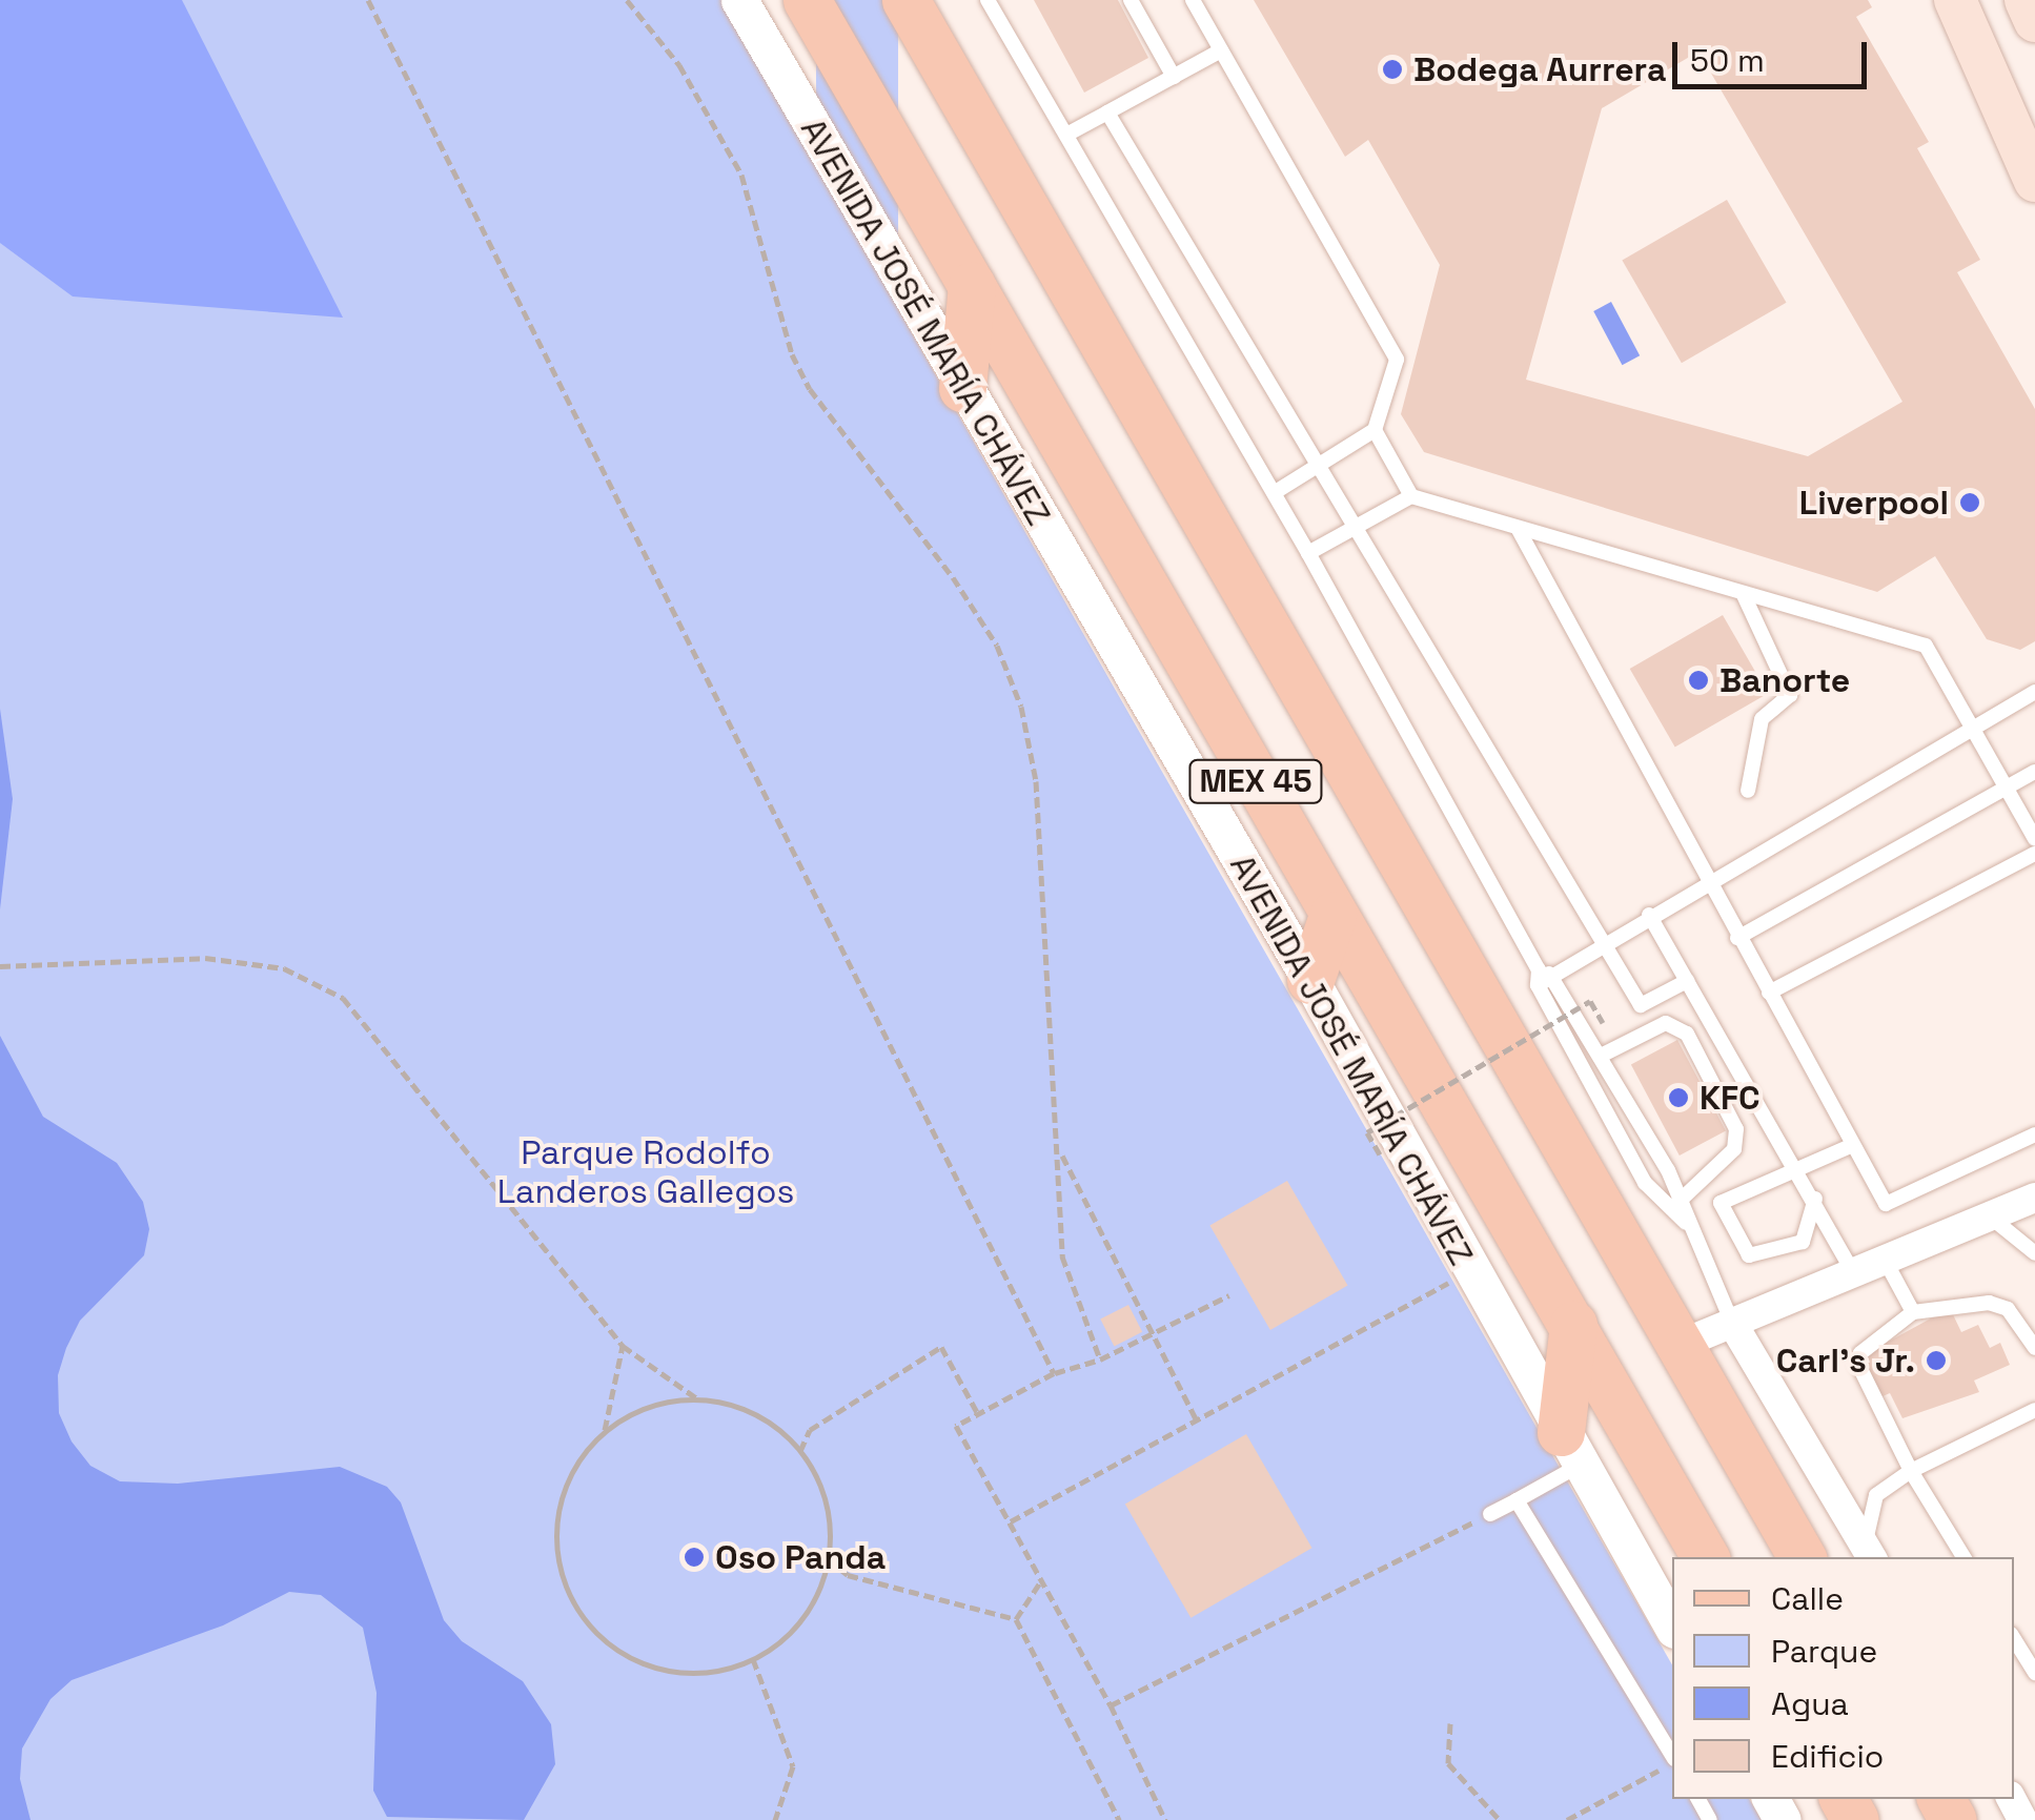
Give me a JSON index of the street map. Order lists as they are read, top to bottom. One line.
{"streets":{"main road":["AVENIDA JOSÉ MARÍA CHÁVEZ","MEX 45"]},"parks":["Parque Rodolfo Landeros Gallegos"],"places":["Bodega Aurrera","Liverpool","Banorte","KFC","Carl's Jr.","Oso Panda"],"legend":["Calle","Parque","Agua","Edificio"],"scale_bar":"50 m"}
